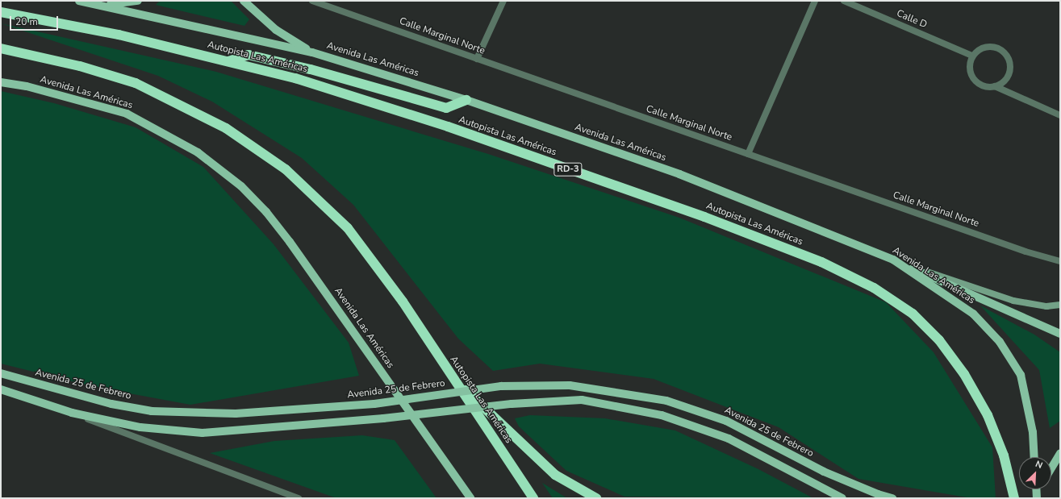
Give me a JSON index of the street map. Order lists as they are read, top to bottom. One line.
{"streets":{"highway":["Autopista Las Américas","RD-3"],"main road":["Avenida Las Américas","Avenida 25 de Febrero"],"street":["Calle D","Calle Marginal Norte"]},"scale_bar":"20 m","north":"top right"}
